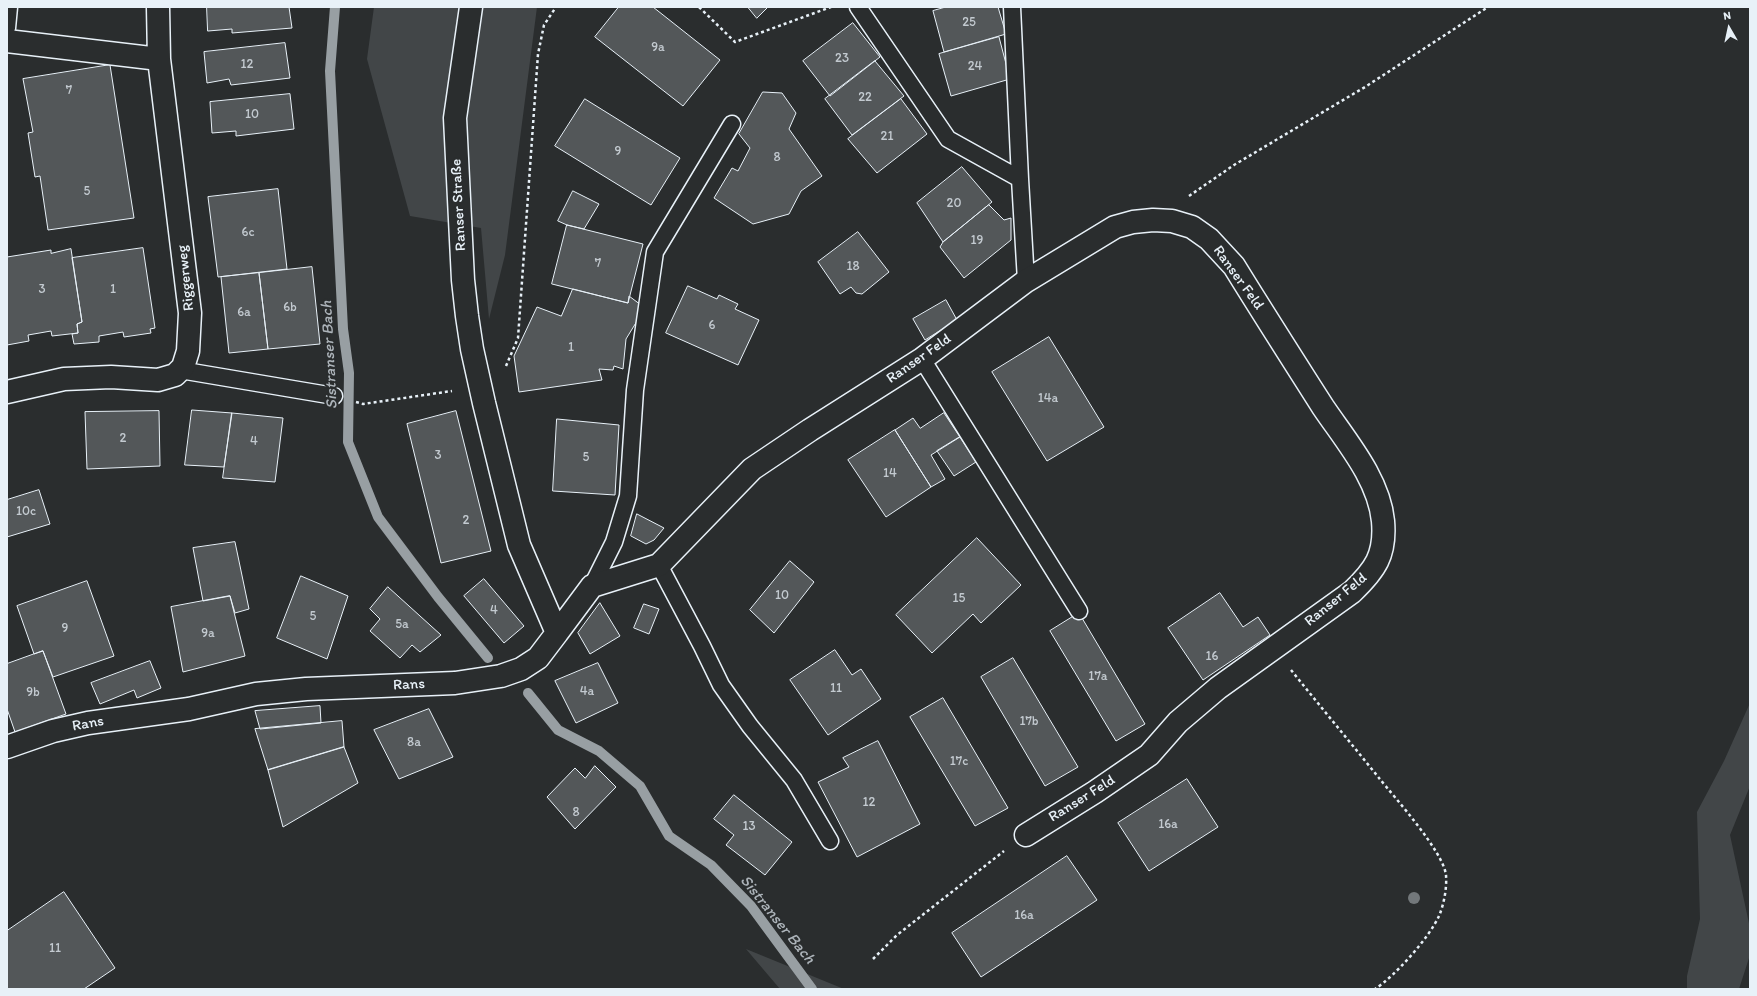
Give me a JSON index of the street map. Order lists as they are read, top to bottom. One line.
{"streets":{"street":["Ranser Straße","Riggerweg","Ranser Feld","Rans"]},"water":["Sistranser Bach"],"house_numbers":["25","9a","23","12","24","7","22","10","21","9","8","5","20","6c","19","7","18","3","1","6b","6a","6","1","14a","2","4","3","5","14","10c","2","10","15","4","5","5a","9","9a","16","17a","11","4a","9b","17b","8a","17c","12","8","16a","13","16a","11"],"north":"top"}
